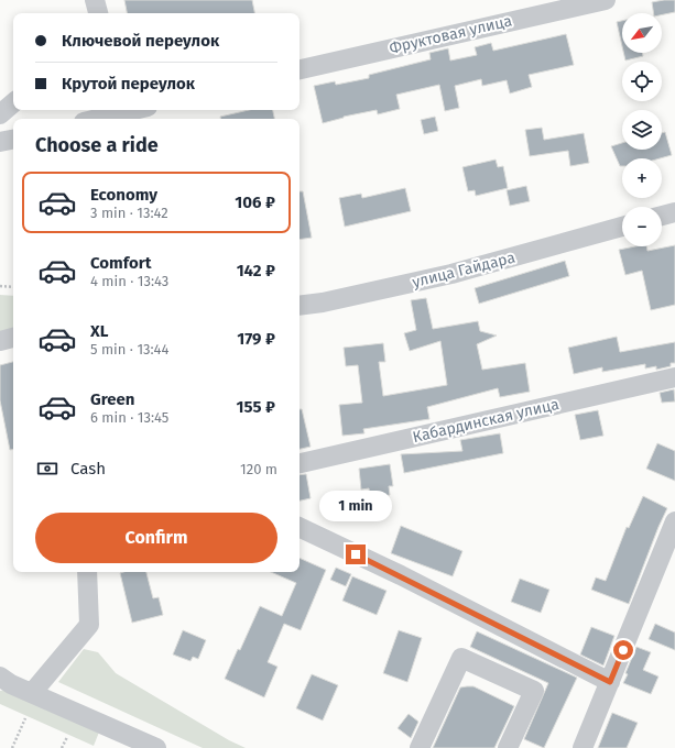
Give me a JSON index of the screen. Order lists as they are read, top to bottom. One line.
{"streets":{"street":["Фруктовая улица","улица Гайдара","Кабардинская улица"]},"north":"bottom left","page":{"map_buttons":["+","−"],"banner":["Ключевой переулок","Крутой переулок"],"heading":"Choose a ride","list":[{"name":"Economy","note":"3 min · 13:42","value":"106 ₽"},{"name":"Comfort","note":"4 min · 13:43","value":"142 ₽"},{"name":"XL","note":"5 min · 13:44","value":"179 ₽"},{"name":"Green","note":"6 min · 13:45","value":"155 ₽"}],"pay":["Cash","120 m"],"bubble":"1 min","buttons":"Confirm"}}
